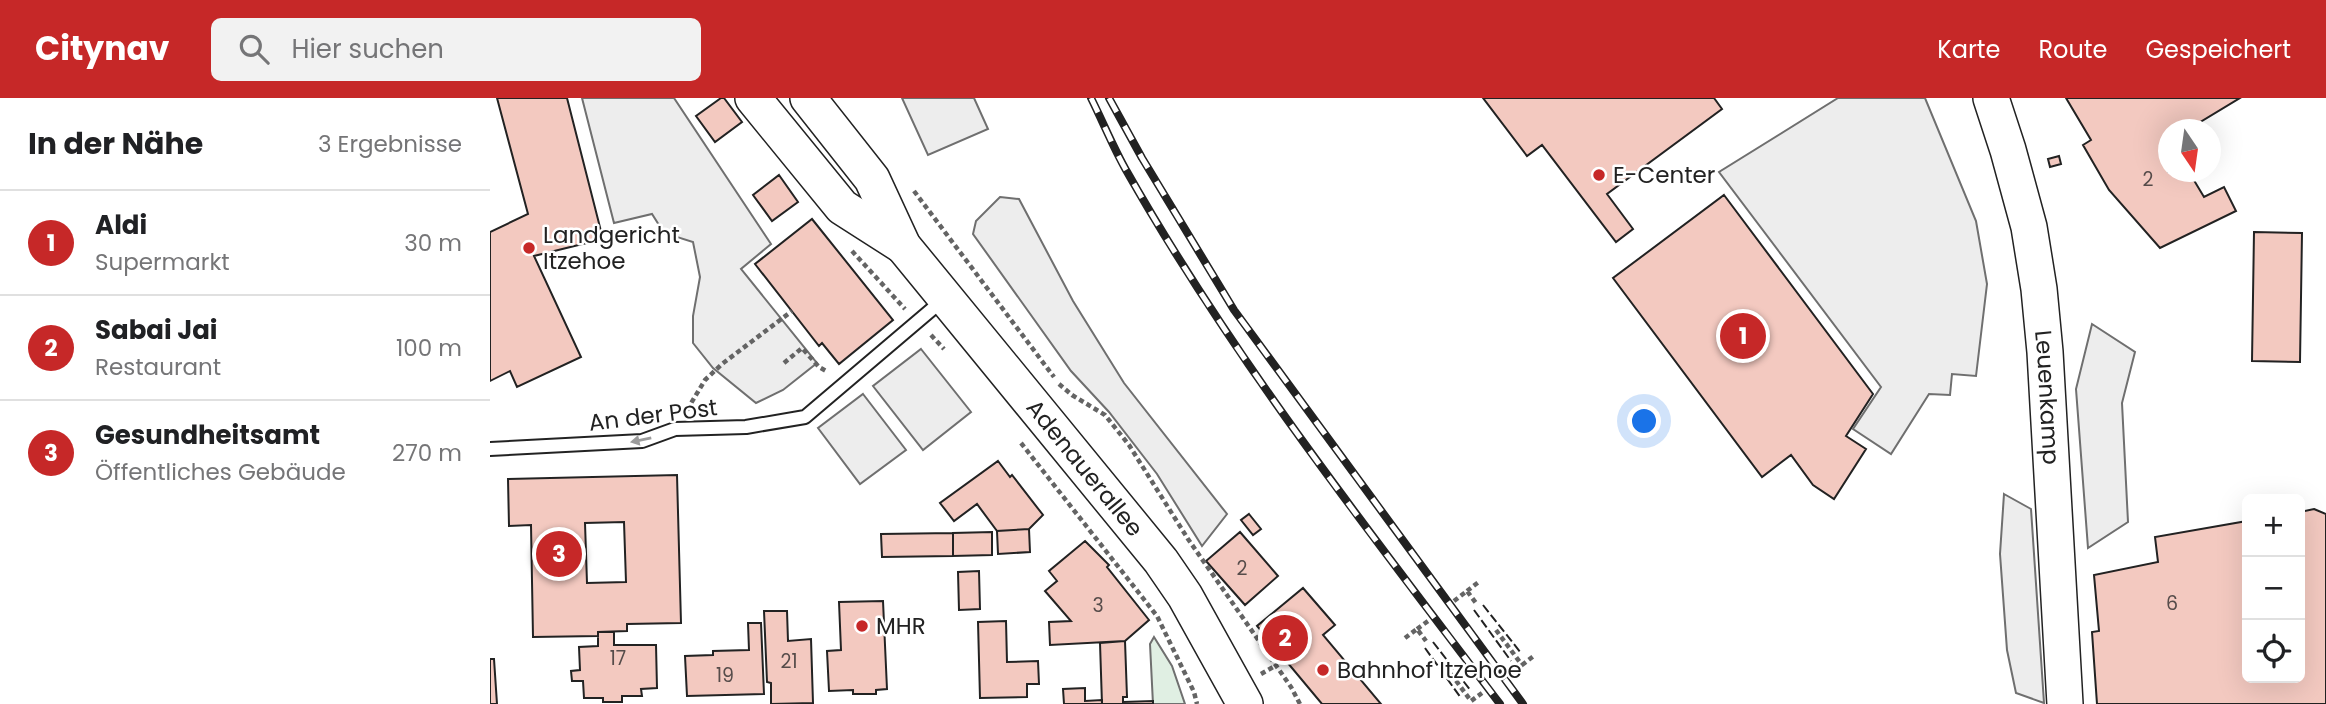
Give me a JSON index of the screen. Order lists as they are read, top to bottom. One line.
{"streets":{"main road":["Leuenkamp","Adenauerallee"],"lane":["An der Post"]},"crossings":[["An der Post","Adenauerallee"]],"one_way":["An der Post"],"places":["E-Center","Landgericht Itzehoe","MHR","Bahnhof Itzehoe"],"house_numbers":["2","2","6","3","17","21","19"],"north":"bottom","page":{"header":"Citynav","search":"Hier suchen","nav":["Karte","Route","Gespeichert"],"heading":["In der Nähe","3 Ergebnisse"],"list":[{"mark":"1","name":"Aldi","note":"Supermarkt","value":"30 m"},{"mark":"2","name":"Sabai Jai","note":"Restaurant","value":"100 m"},{"mark":"3","name":"Gesundheitsamt","note":"Öffentliches Gebäude","value":"270 m"}],"pins":["1","3","2"],"map_buttons":["+","−"]}}
